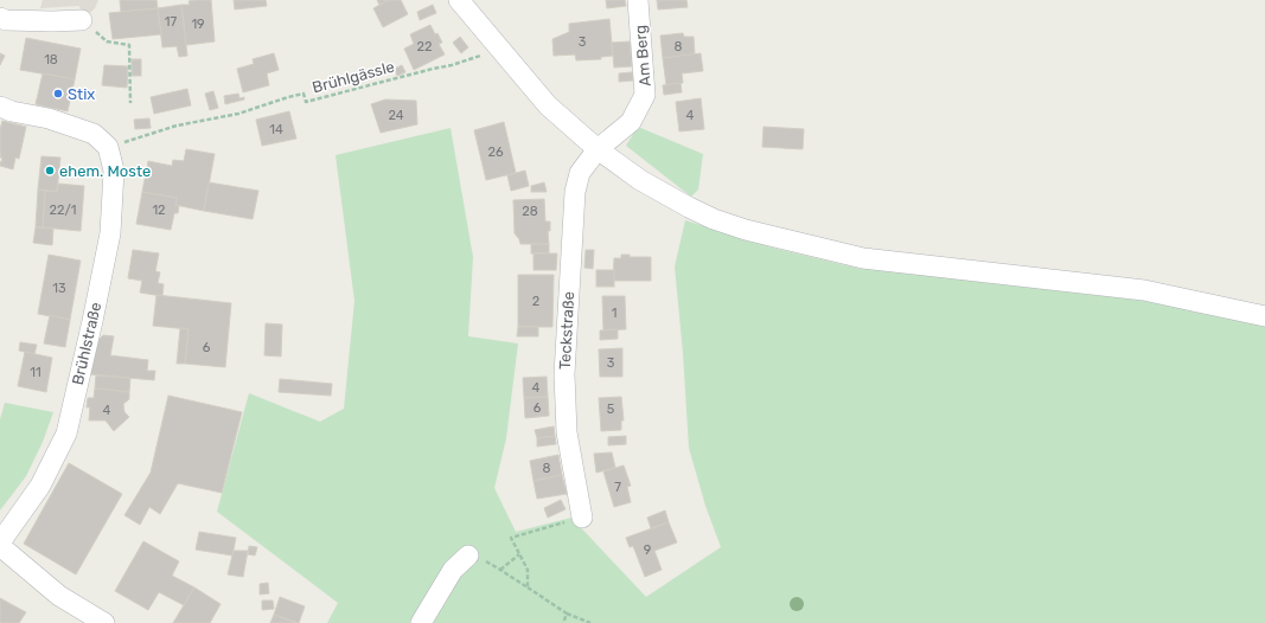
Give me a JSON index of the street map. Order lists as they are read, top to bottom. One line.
{"streets":{"street":["Am Berg","Teckstraße","Brühlstraße"],"path":["Brühlgässle"]},"crossings":[["Am Berg","Teckstraße"],["Brühlgässle","Brühlstraße"]],"places":["Stix","ehem. Moste"],"house_numbers":["17","19","3","22","8","18","24","4","14","26","22/1","12","28","13","2","1","6","3","11","4","6","5","4","8","7","9"]}
